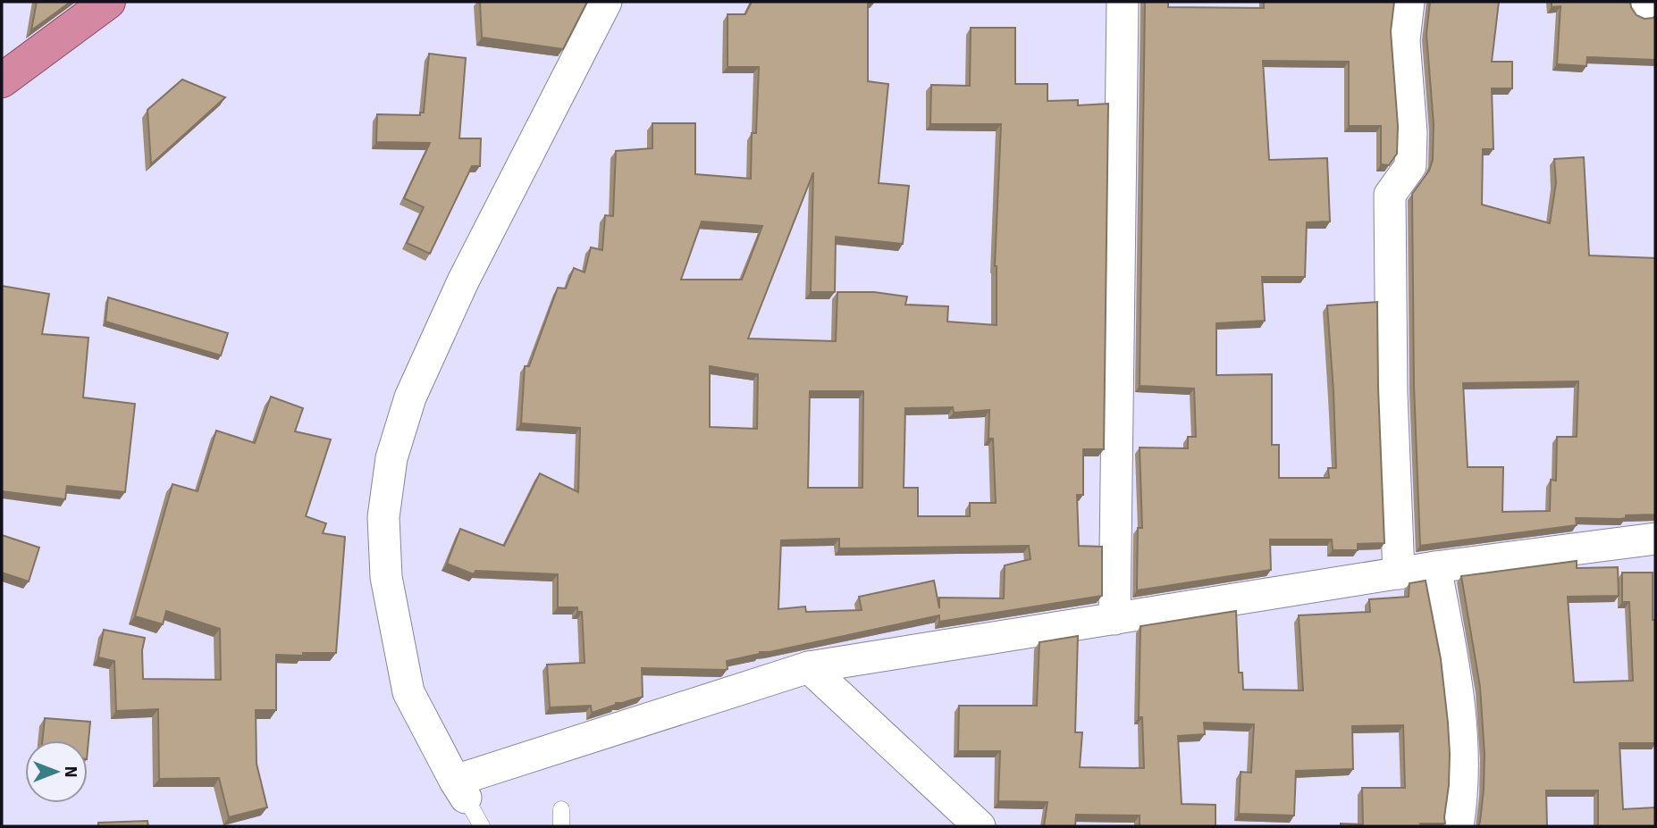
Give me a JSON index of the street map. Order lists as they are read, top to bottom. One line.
{"north":"right"}
